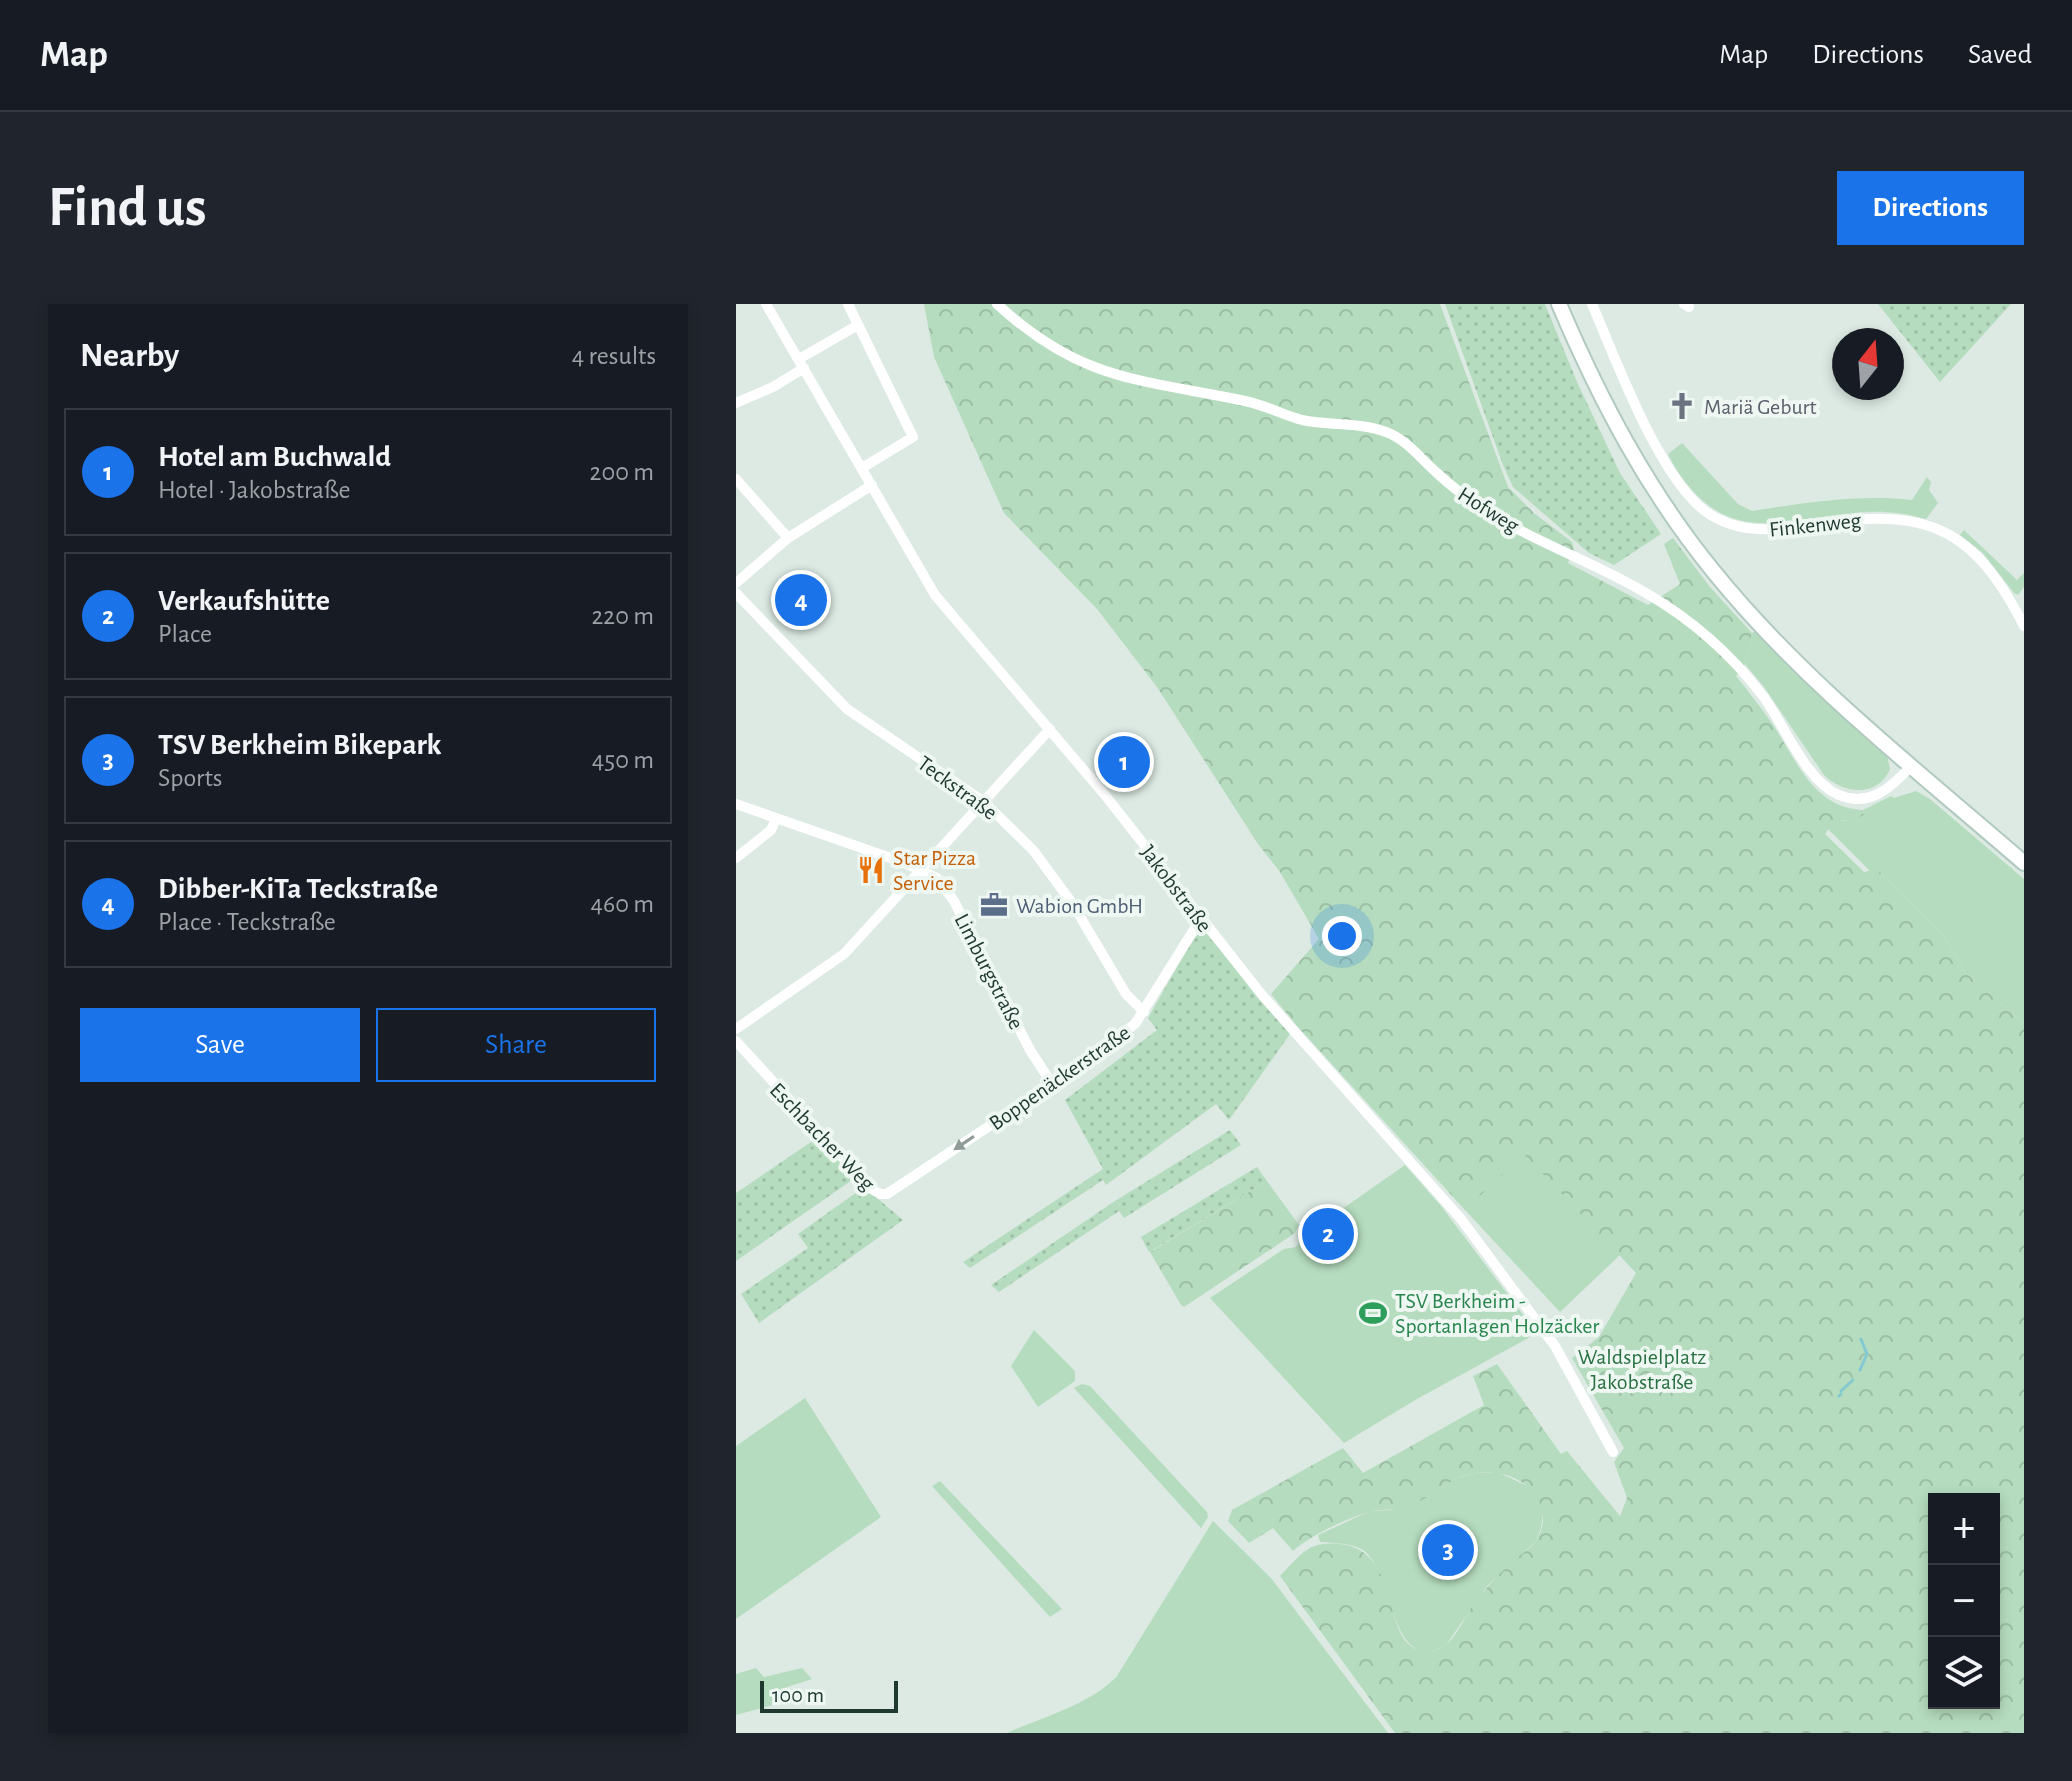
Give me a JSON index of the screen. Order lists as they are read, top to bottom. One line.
{"streets":{"street":["Hofweg","Finkenweg","Teckstraße","Jakobstraße","Limburgstraße","Boppenäckerstraße","Eschbacher Weg"]},"crossings":[["Teckstraße","Boppenäckerstraße"],["Jakobstraße","Boppenäckerstraße"],["Limburgstraße","Boppenäckerstraße"],["Boppenäckerstraße","Eschbacher Weg"]],"one_way":["Boppenäckerstraße"],"parks":["Waldspielplatz Jakobstraße"],"places":{"church":["Mariä Geburt"],"restaurant":["Star Pizza Service"],"office":["Wabion GmbH"],"sports":["TSV Berkheim - Sportanlagen Holzäcker"]},"scale_bar":"100 m","north":"top","page":{"header":"Map","nav":["Map","Directions","Saved"],"buttons":["Directions",["Save","Share"]],"title":"Find us","heading":["Nearby","4 results"],"list":[{"mark":"1","name":"Hotel am Buchwald","note":"Hotel · Jakobstraße","value":"200 m"},{"mark":"2","name":"Verkaufshütte","note":"Place","value":"220 m"},{"mark":"3","name":"TSV Berkheim Bikepark","note":"Sports","value":"450 m"},{"mark":"4","name":"Dibber-KiTa Teckstraße","note":"Place · Teckstraße","value":"460 m"}],"pins":["4","1","2","3"],"map_buttons":["+","−"],"scale":"100 m"}}
